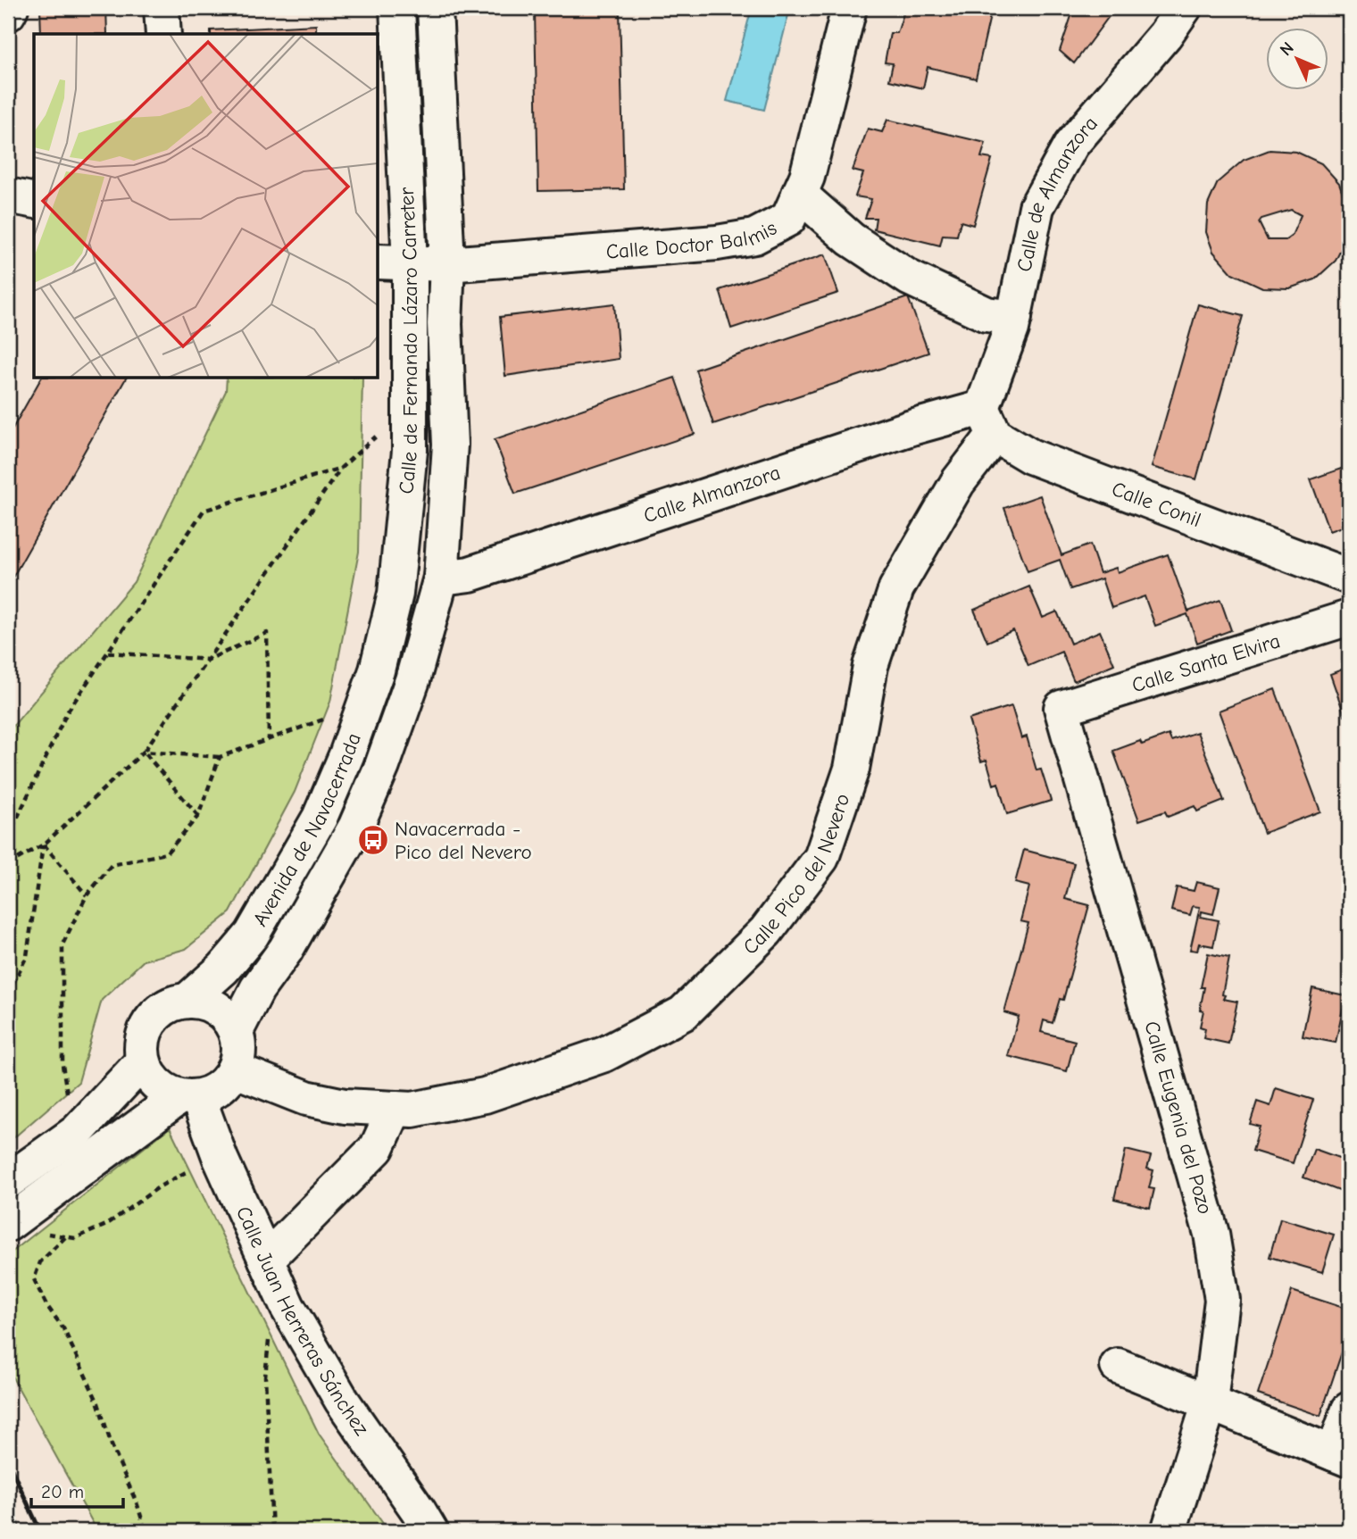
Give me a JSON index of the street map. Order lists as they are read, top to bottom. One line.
{"streets":{"street":["Calle de Almanzora","Calle Doctor Balmis","Calle de Fernando Lázaro Carreter","Calle Almanzora","Calle Conil","Calle Santa Elvira","Avenida de Navacerrada","Calle Pico del Nevero","Calle Eugenia del Pozo","Calle Juan Herreras Sánchez"]},"crossings":[["Calle de Almanzora","Calle Almanzora"],["Calle de Almanzora","Calle Conil"],["Calle de Almanzora","Calle Pico del Nevero"],["Calle Doctor Balmis","Calle de Fernando Lázaro Carreter"],["Calle de Fernando Lázaro Carreter","Calle Almanzora"],["Calle de Fernando Lázaro Carreter","Avenida de Navacerrada"],["Calle Almanzora","Calle Conil"],["Calle Almanzora","Calle Pico del Nevero"],["Calle Conil","Calle Pico del Nevero"],["Calle Santa Elvira","Calle Eugenia del Pozo"],["Avenida de Navacerrada","Calle Pico del Nevero"],["Avenida de Navacerrada","Calle Juan Herreras Sánchez"],["Calle Pico del Nevero","Calle Juan Herreras Sánchez"]],"places":{"bus stop":["Navacerrada - Pico del Nevero"]},"scale_bar":"20 m","north":"top left"}
